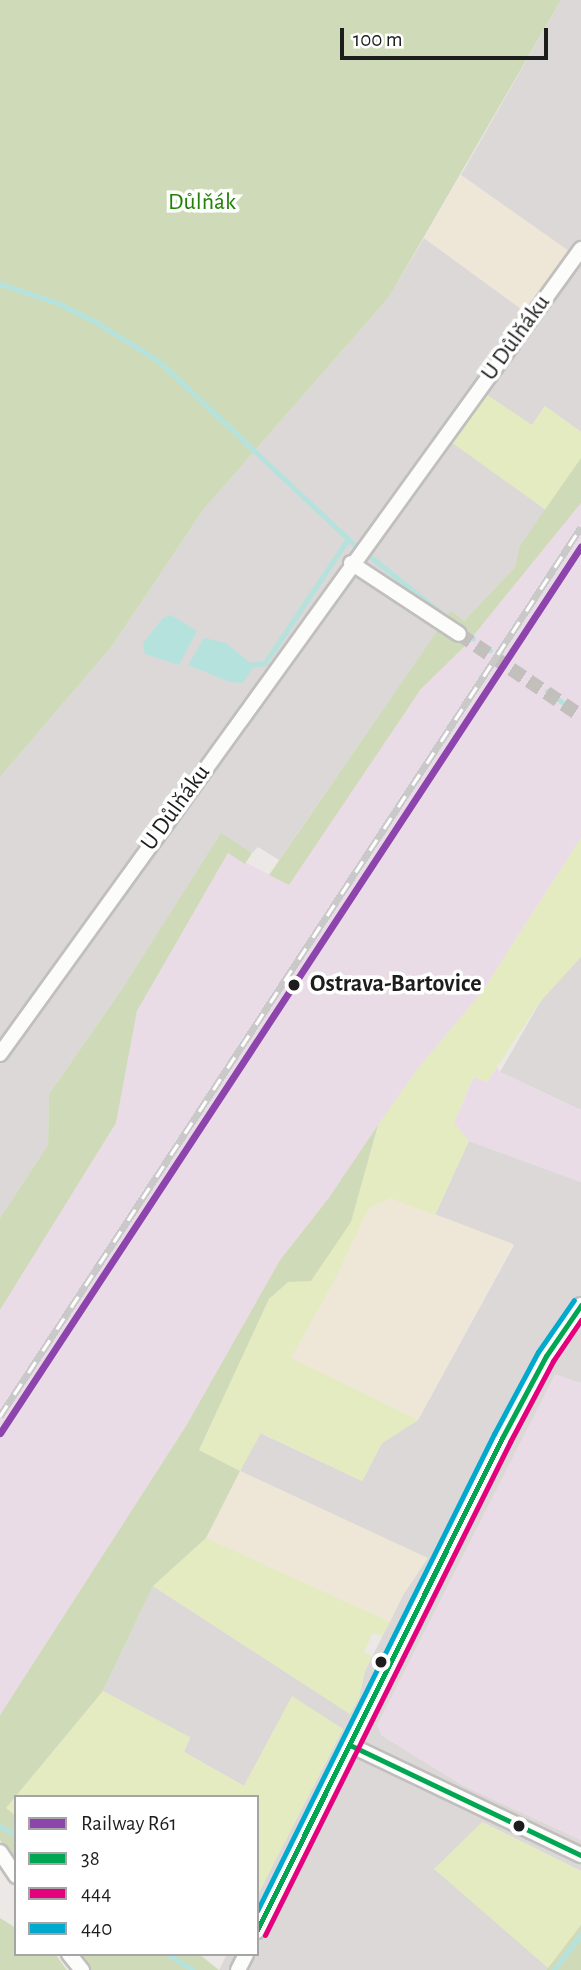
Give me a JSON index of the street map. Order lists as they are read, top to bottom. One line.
{"streets":{"street":["U Důlňáku"]},"parks":["Důlňák"],"places":["Ostrava-Bartovice"],"lines":["rail line R61","transit line 440","transit line 38","transit line 444"],"legend":["Railway R61","38","444","440"],"scale_bar":"100 m"}
